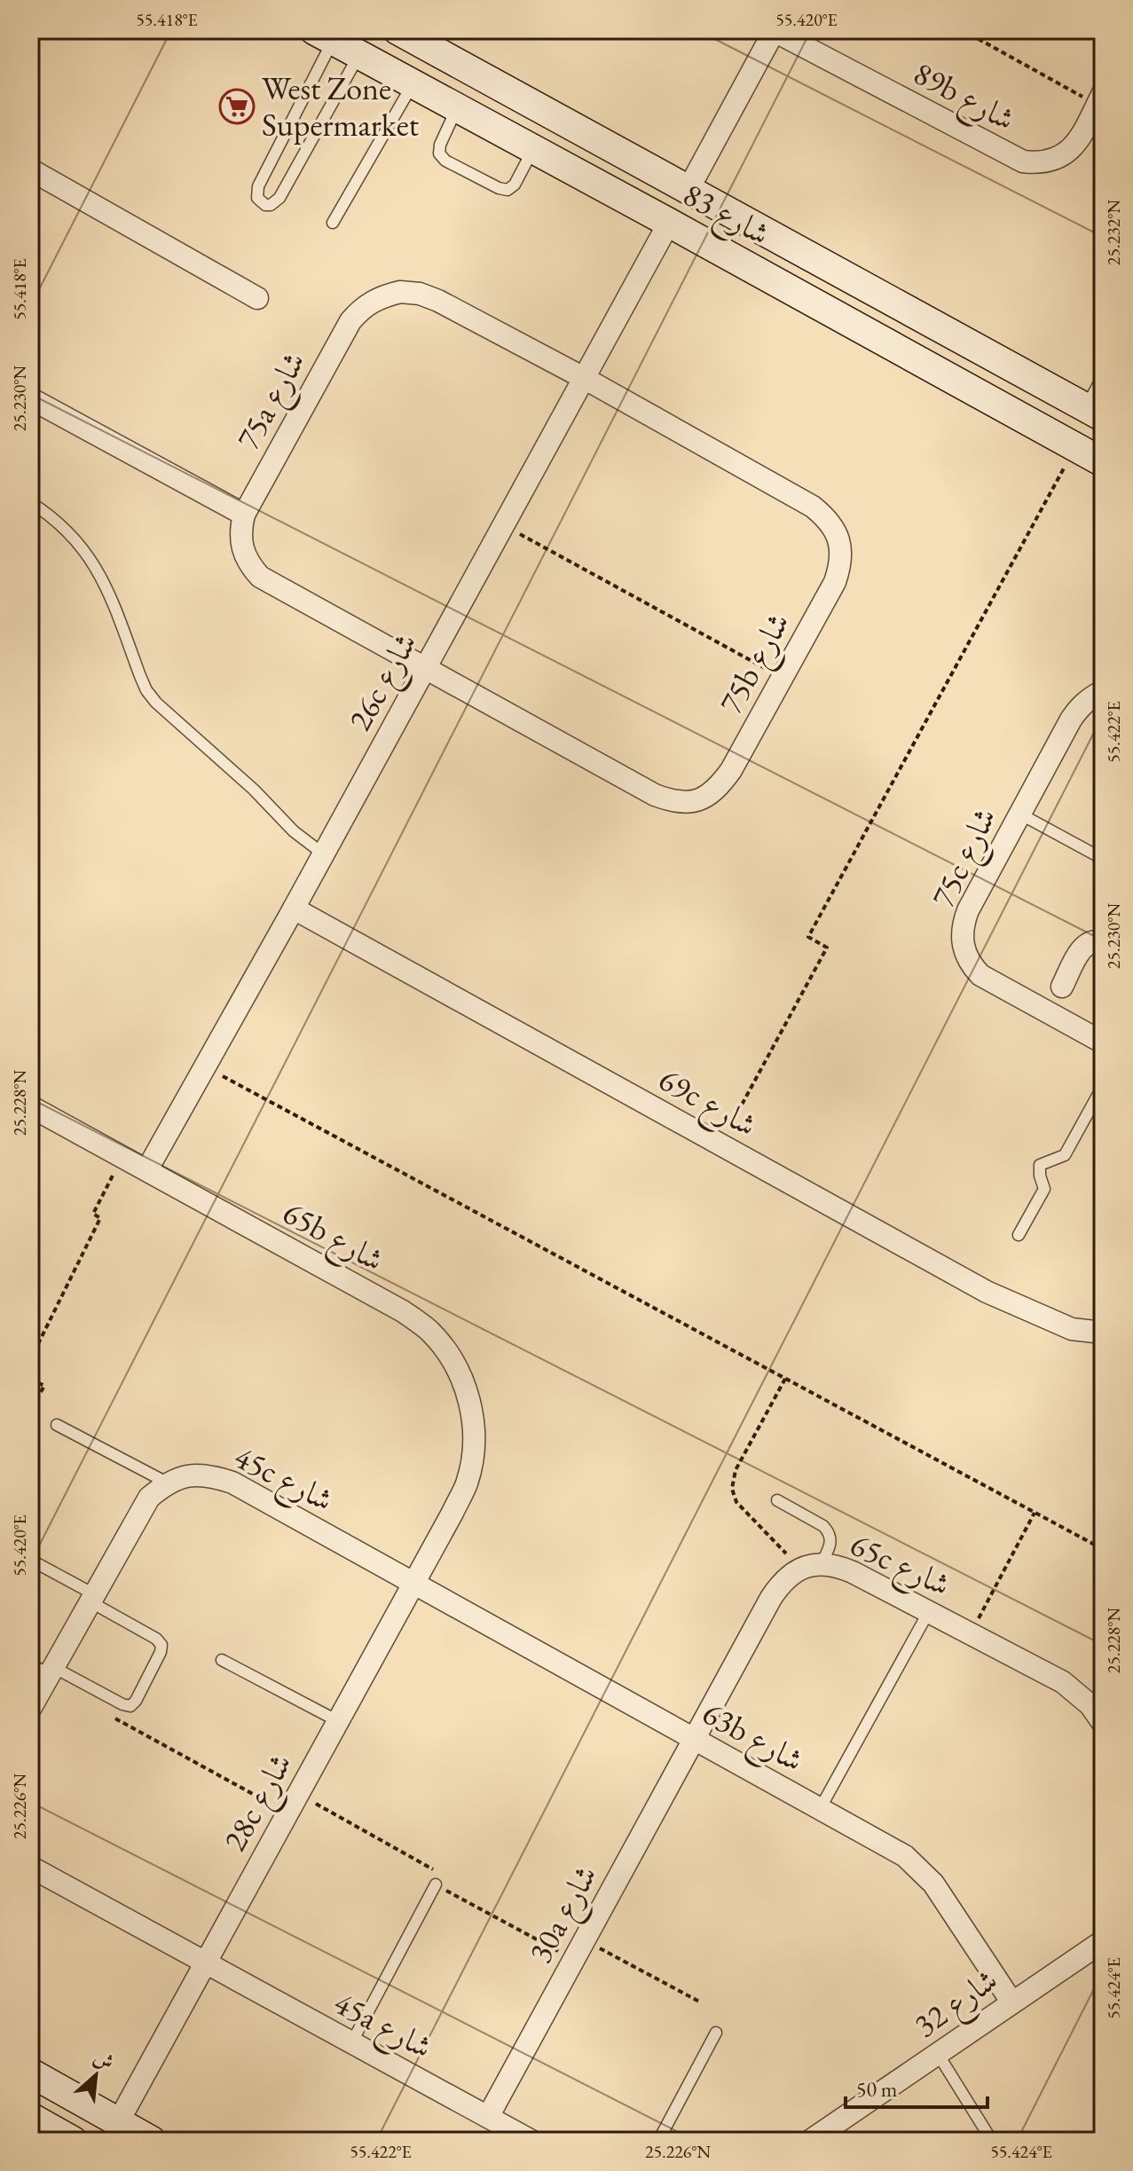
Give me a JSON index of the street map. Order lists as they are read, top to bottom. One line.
{"streets":{"street":["89b شارع","شارع 83","75a شارع","75b شارع","26c شارع","75c شارع","69c شارع","65b شارع","45c شارع","65c شارع","63b شارع","28c شارع","30a شارع","شارع 32","45a شارع"]},"crossings":[["شارع 83","26c شارع"],["75a شارع","75b شارع"],["75a شارع","26c شارع"],["75b شارع","26c شارع"],["26c شارع","69c شارع"],["26c شارع","65b شارع"],["65b شارع","28c شارع"],["45c شارع","63b شارع"],["45c شارع","28c شارع"],["65c شارع","63b شارع"],["65c شارع","30a شارع"],["63b شارع","28c شارع"],["63b شارع","30a شارع"],["63b شارع","شارع 32"],["28c شارع","45a شارع"],["30a شارع","45a شارع"]],"places":{"supermarket":["West Zone Supermarket"]},"scale_bar":"50 m","north":"top right","coordinates":["55.418°E","55.420°E","25.232°N","25.230°N","55.422°E","25.228°N","25.226°N","55.424°E"]}
